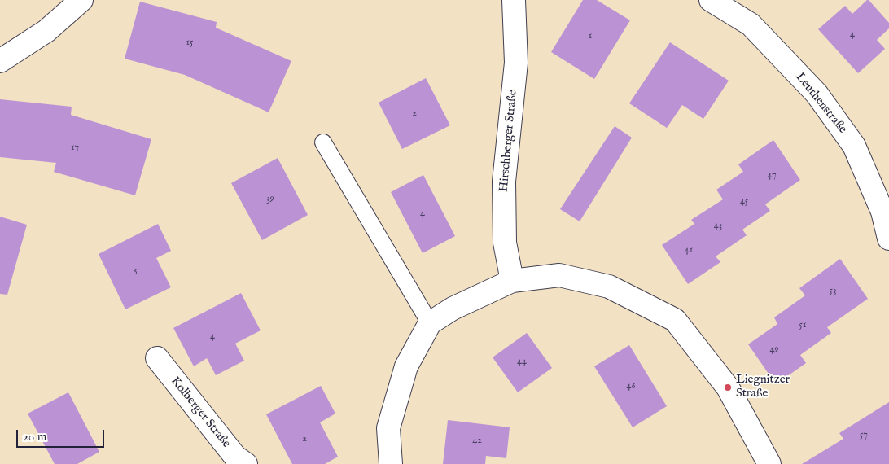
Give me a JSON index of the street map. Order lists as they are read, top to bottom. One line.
{"streets":{"street":["Leuthenstraße","Hirschberger Straße","Kolberger Straße"]},"places":["Liegnitzer Straße"],"house_numbers":["4","1","15","2","17","47","39","45","4","43","41","6","53","51","4","49","44","46","57","2","42"],"scale_bar":"20 m"}
